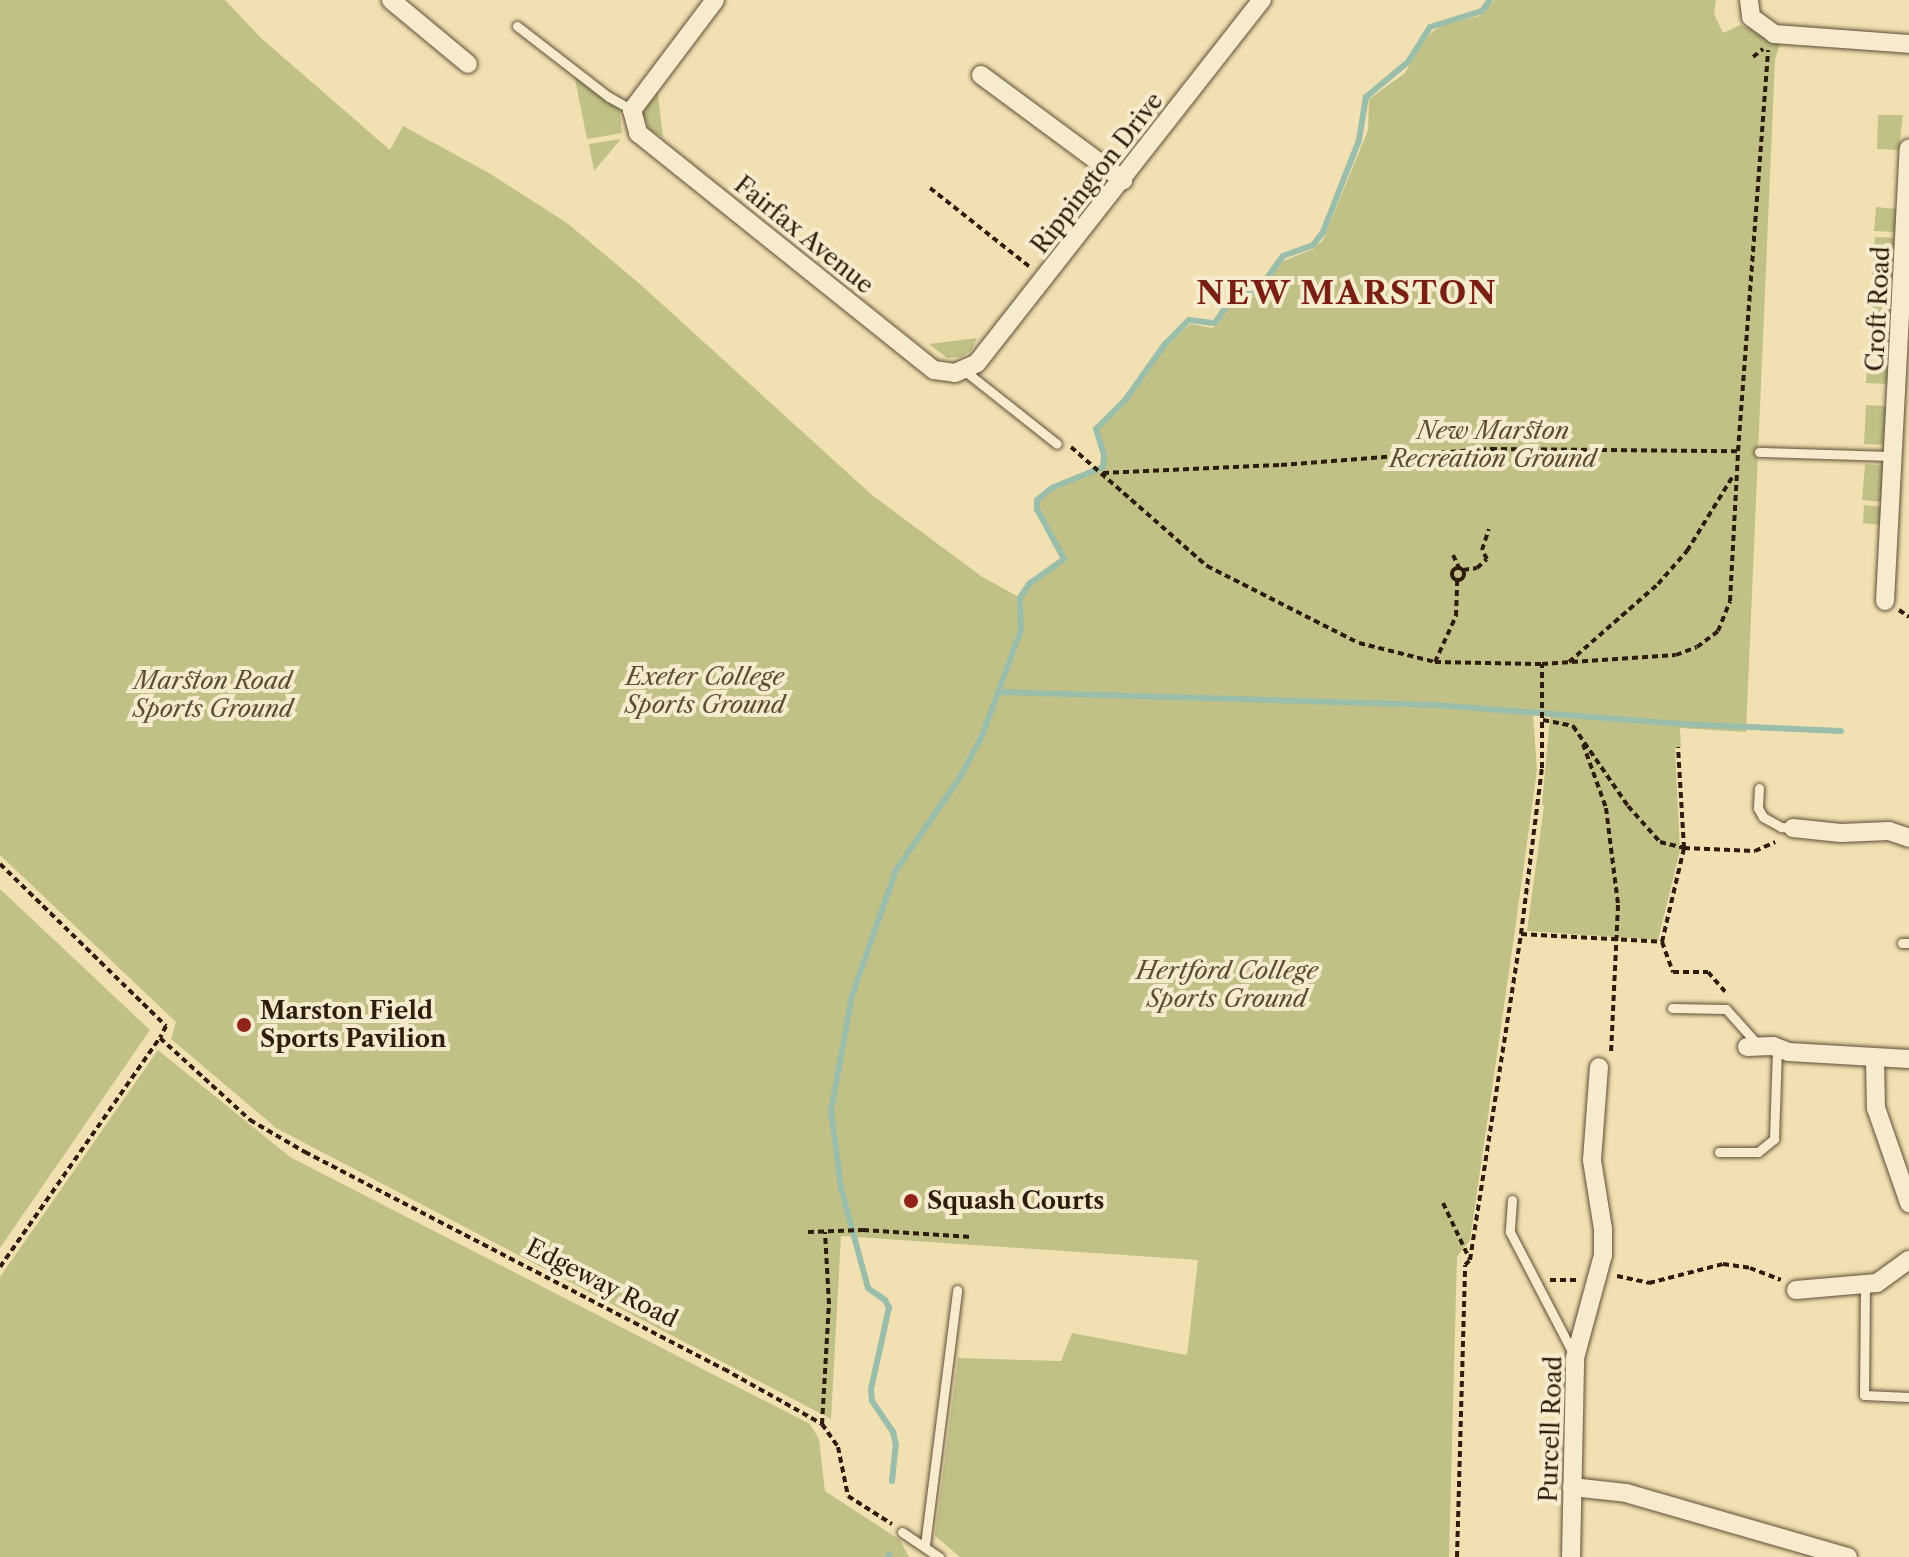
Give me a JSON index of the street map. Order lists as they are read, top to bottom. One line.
{"streets":{"street":["Rippington Drive","Fairfax Avenue","Croft Road","Purcell Road"],"path":["Edgeway Road"]},"crossings":[["Rippington Drive","Fairfax Avenue"]],"districts":["NEW MARSTON"],"parks":["New Marston Recreation Ground","Exeter College Sports Ground","Marston Road Sports Ground","Hertford College Sports Ground"],"places":["Marston Field Sports Pavilion","Squash Courts"]}
